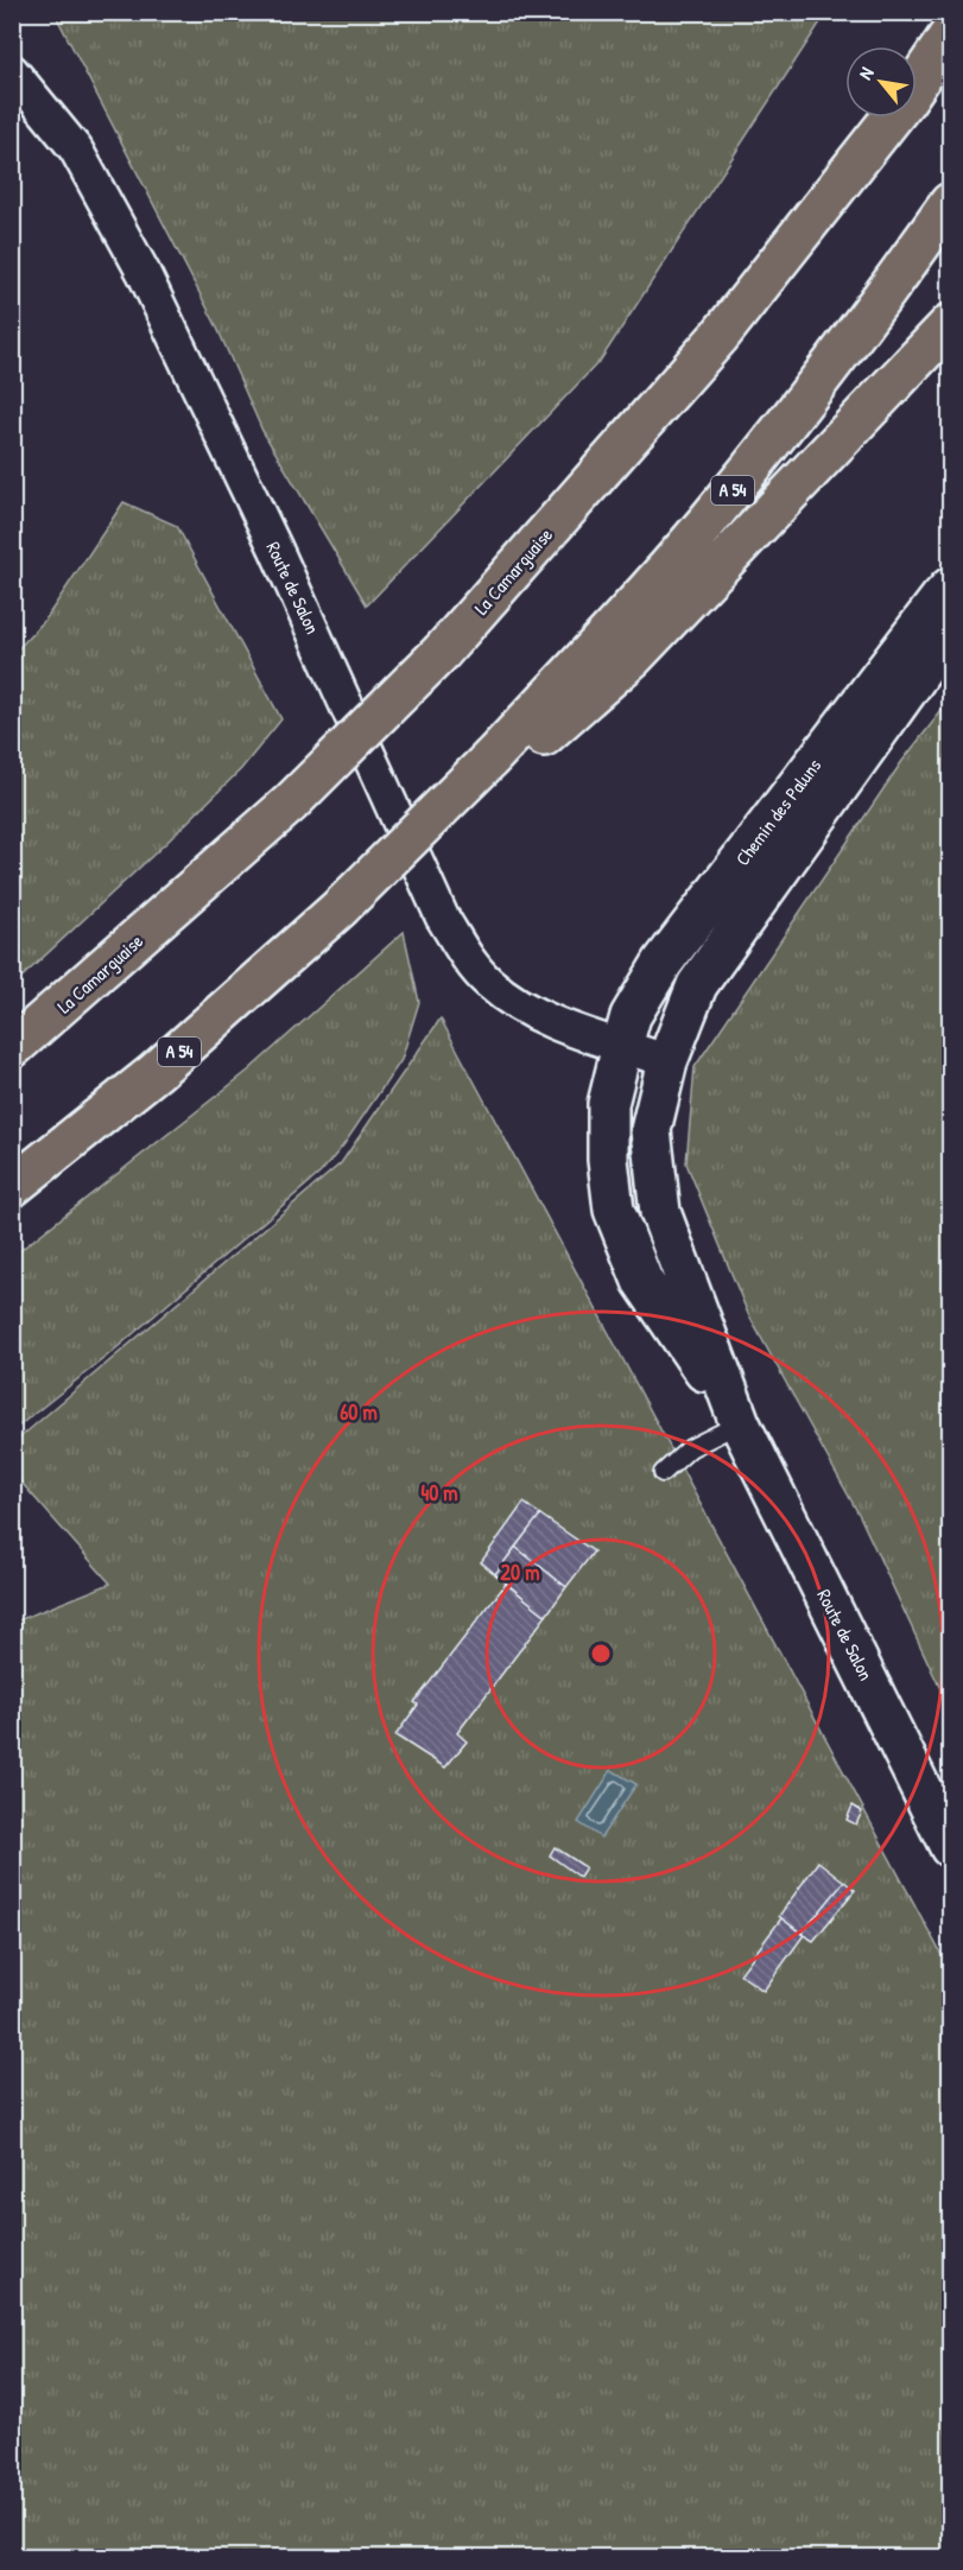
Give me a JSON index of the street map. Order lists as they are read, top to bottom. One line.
{"streets":{"highway":["A 54","La Camarguaise"],"street":["Route de Salon","Chemin des Paluns"]},"crossings":[["Route de Salon","Chemin des Paluns"]],"north":"top left","rings":["60 m","40 m","20 m"]}
